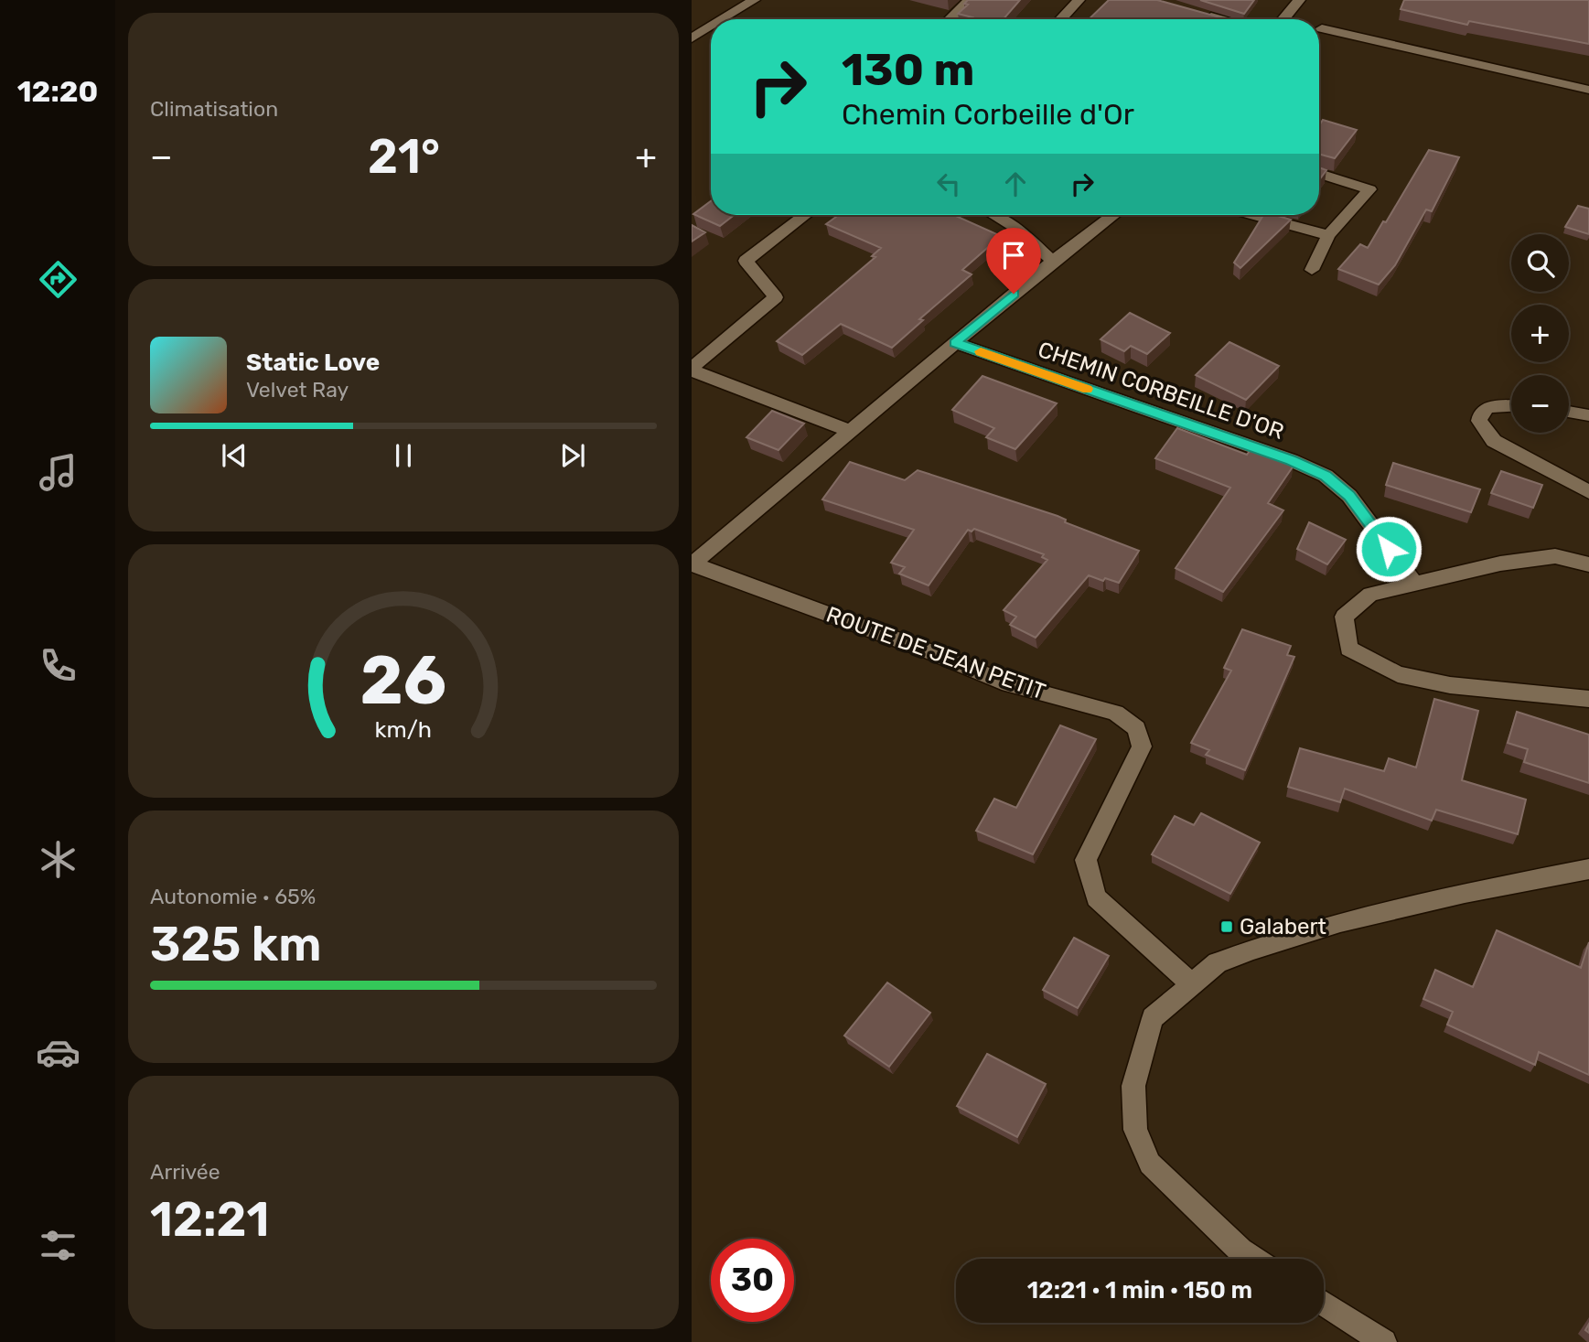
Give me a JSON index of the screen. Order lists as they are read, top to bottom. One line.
{"streets":{"street":["CHEMIN CORBEILLE D'OR","ROUTE DE JEAN PETIT"]},"places":{"transit":["Galabert"]},"page":{"tabs":"12:20","tile":["Climatisation",["Autonomie · 65%","325 km"],["Arrivée","12:21"]],"turn":["130 m","Chemin Corbeille d'Or"],"heat":["−","21°","+"],"map_buttons":["+","−"],"song":["Static Love","Velvet Ray"],"limit":"30","trip":"12:21 · 1 min · 150 m","gauge":["26","km/h"]}}
